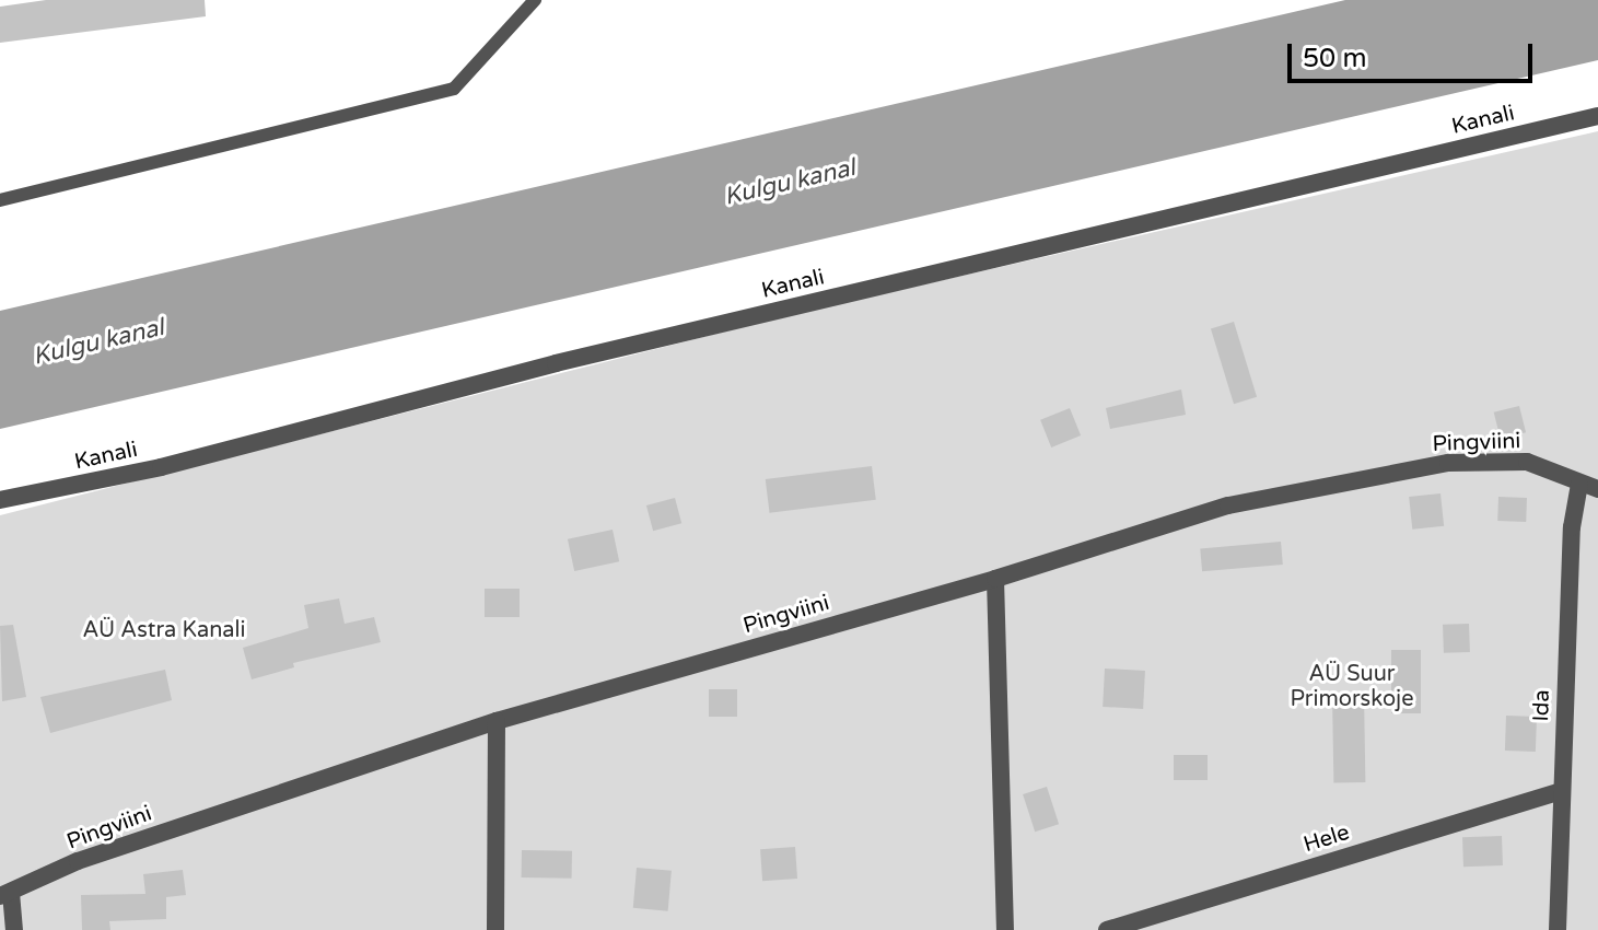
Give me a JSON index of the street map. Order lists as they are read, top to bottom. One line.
{"streets":{"street":["Kanali","Pingviini","Ida","Hele"]},"crossings":[["Pingviini","Ida"],["Ida","Hele"]],"water":["Kulgu kanal"],"parks":["AÜ Astra Kanali","AÜ Suur Primorskoje"],"scale_bar":"50 m"}
